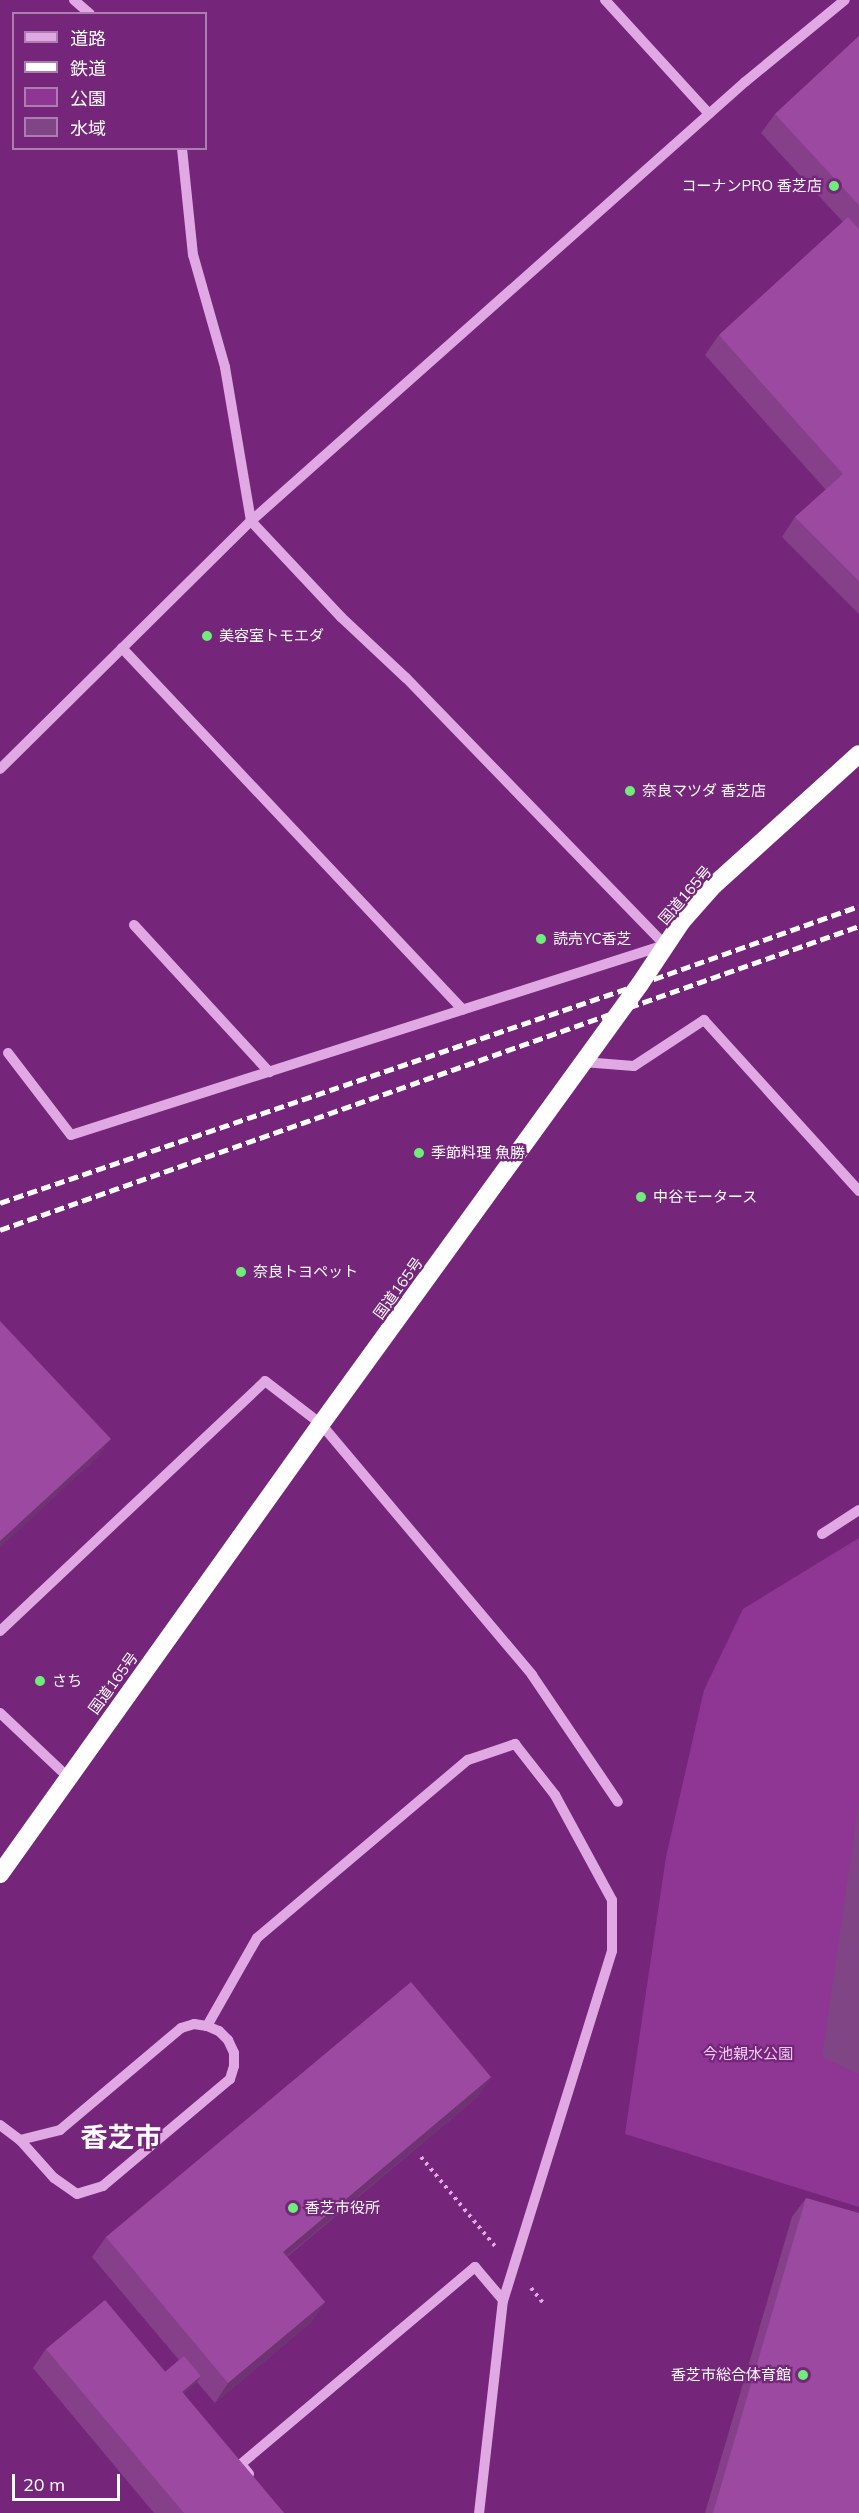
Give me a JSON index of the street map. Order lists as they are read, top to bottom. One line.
{"streets":{"highway":["国道165号"]},"districts":["香芝市"],"parks":["今池親水公園"],"places":["コーナンPRO 香芝店","美容室トモエダ","奈良マツダ 香芝店","読売YC香芝","季節料理 魚勝","中谷モータース","奈良トヨペット","さち","香芝市役所","香芝市総合体育館"],"legend":["道路","鉄道","公園","水域"],"scale_bar":"20 m"}
